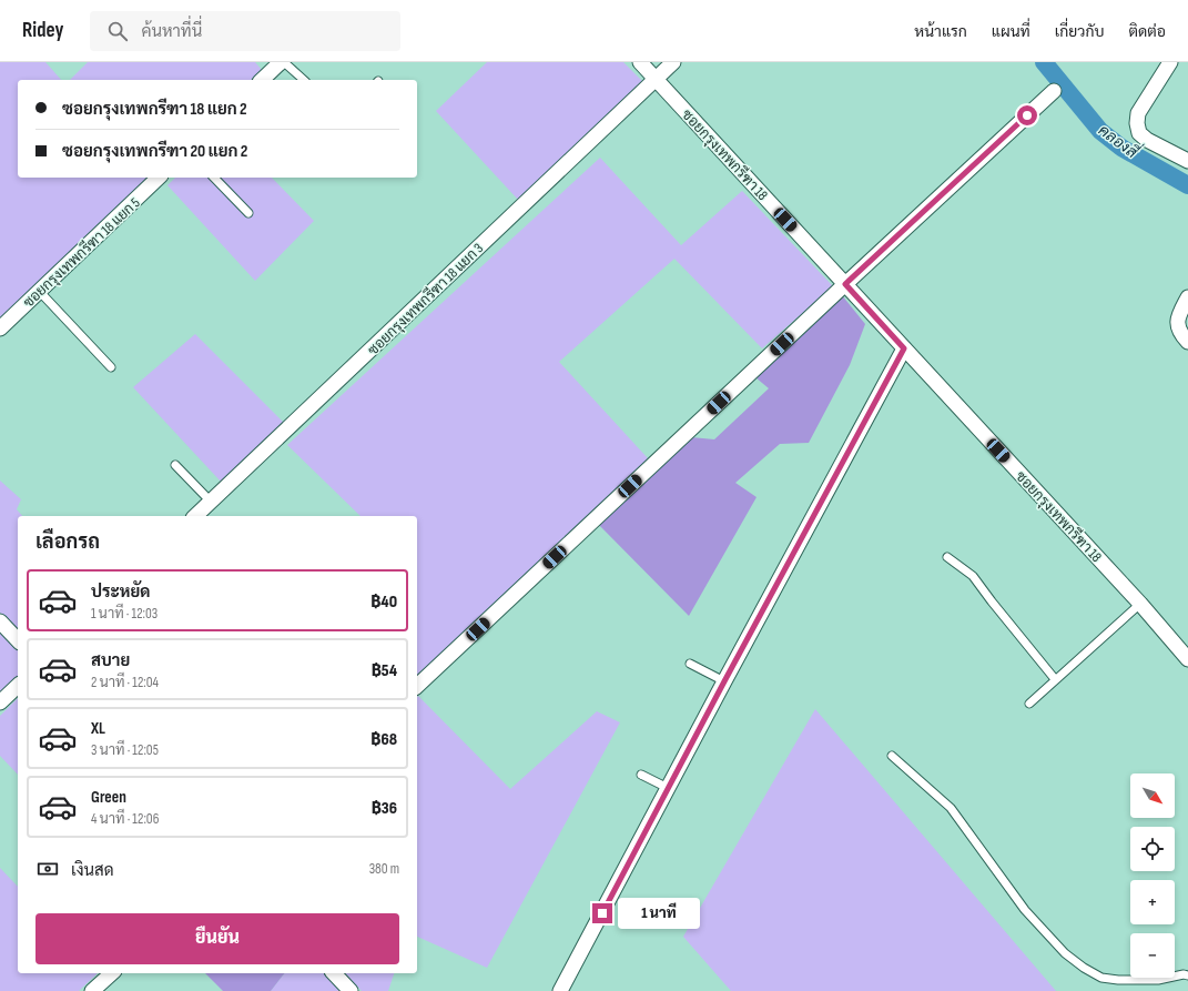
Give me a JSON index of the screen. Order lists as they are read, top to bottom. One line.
{"streets":{"street":["ซอยกรุงเทพกรีฑา 18","ซอยกรุงเทพกรีฑา 18 แยก 5","ซอยกรุงเทพกรีฑา 18 แยก 3"]},"crossings":[["ซอยกรุงเทพกรีฑา 18","ซอยกรุงเทพกรีฑา 18 แยก 3"]],"water":["คลองสี่"],"north":"bottom right","page":{"header":"Ridey","search":"ค้นหาที่นี่","nav":["หน้าแรก","แผนที่","เกี่ยวกับ","ติดต่อ"],"banner":["ซอยกรุงเทพกรีฑา 18 แยก 2","ซอยกรุงเทพกรีฑา 20 แยก 2"],"heading":"เลือกรถ","list":[{"name":"ประหยัด","note":"1 นาที · 12:03","value":"฿40"},{"name":"สบาย","note":"2 นาที · 12:04","value":"฿54"},{"name":"XL","note":"3 นาที · 12:05","value":"฿68"},{"name":"Green","note":"4 นาที · 12:06","value":"฿36"}],"map_buttons":["+","−"],"pay":["เงินสด","380 m"],"bubble":"1 นาที","buttons":"ยืนยัน"}}
